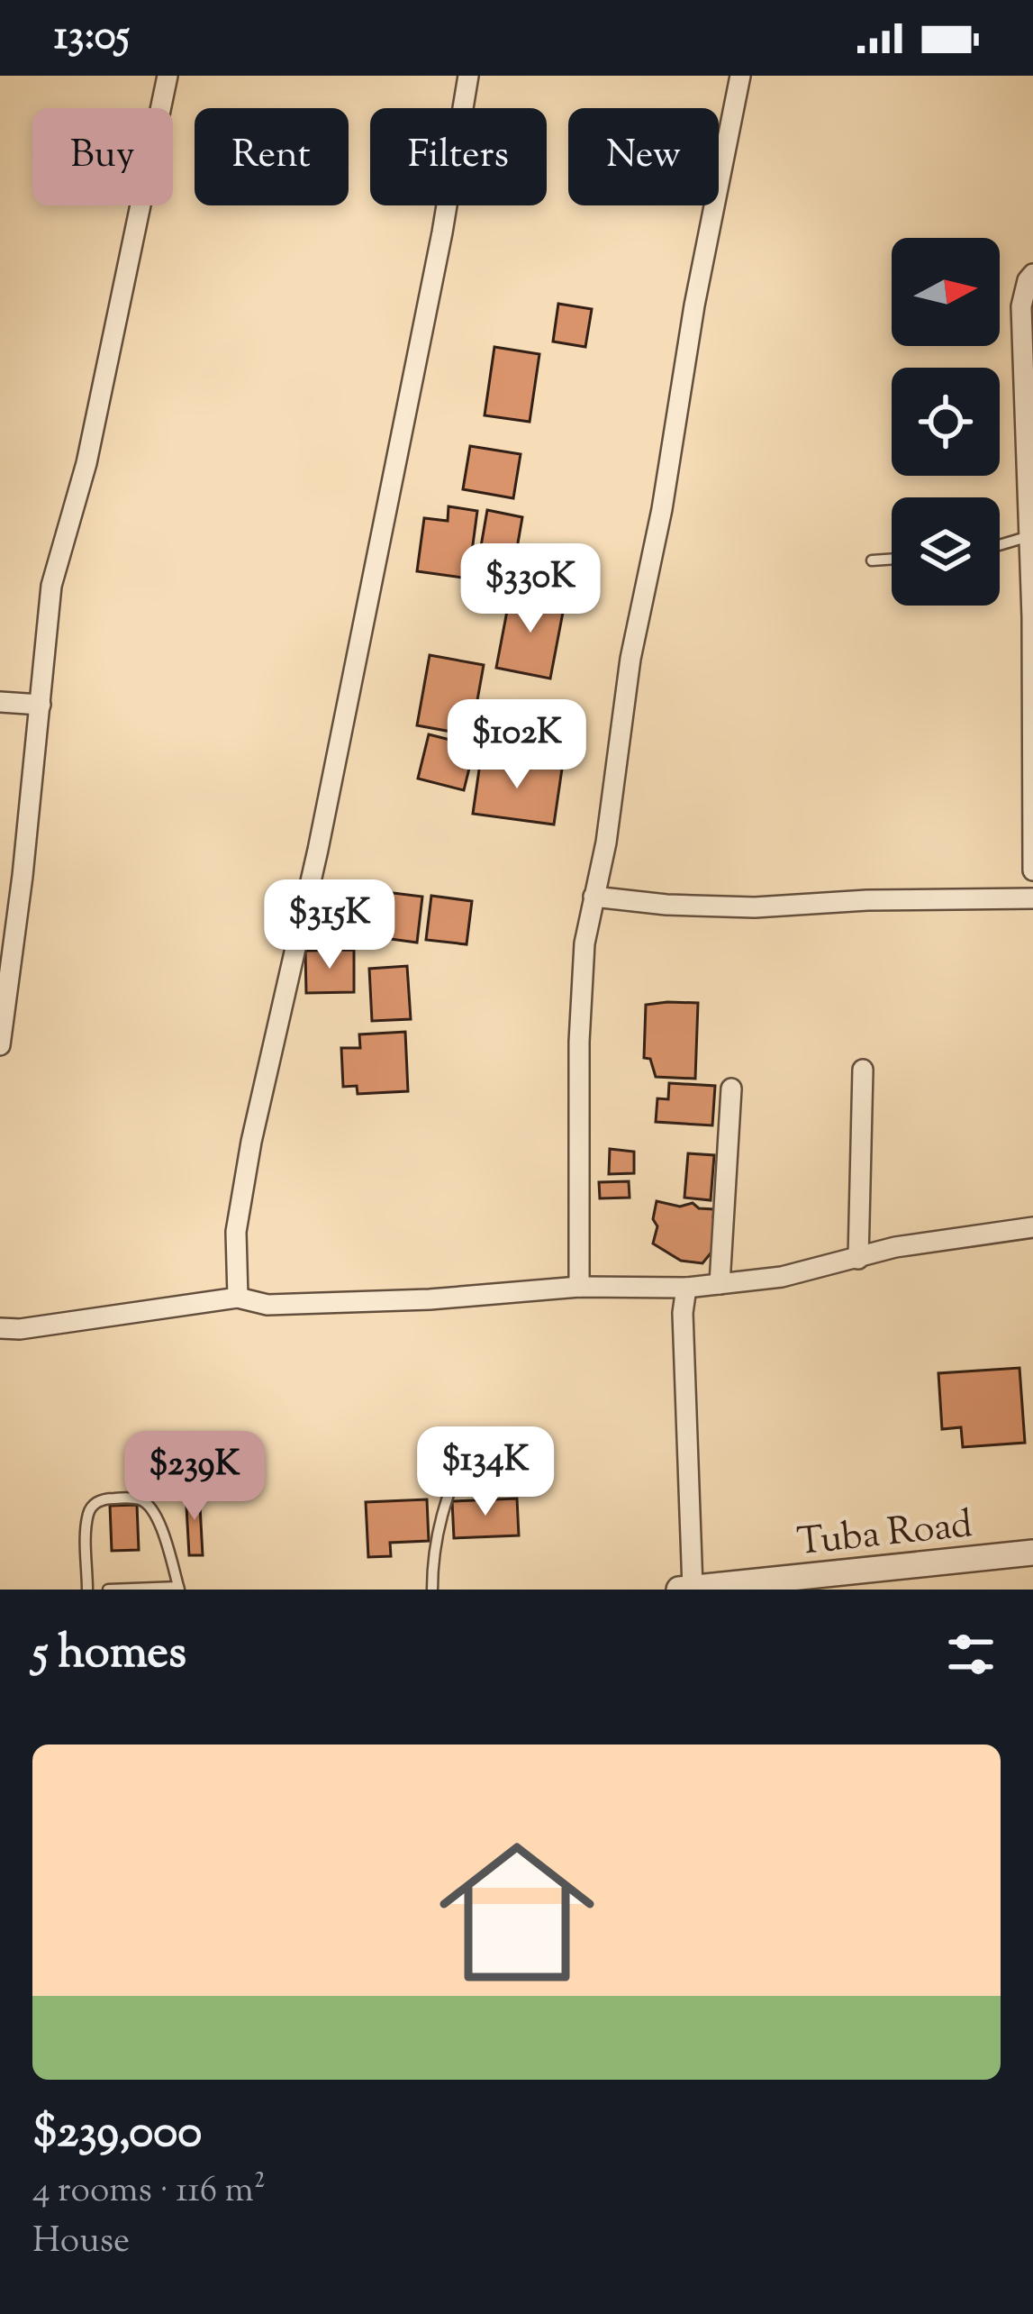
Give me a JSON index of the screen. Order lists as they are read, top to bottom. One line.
{"streets":{"street":["Tuba Road"]},"north":"right","page":{"status":"13:05","chip":["Buy","Rent","Filters","New"],"price":["$330K","$102K","$315K","$134K","$239K"],"heading":"5 homes","list":[{"name":"$239,000","note":"4 rooms · 116 m² · House"}]}}
